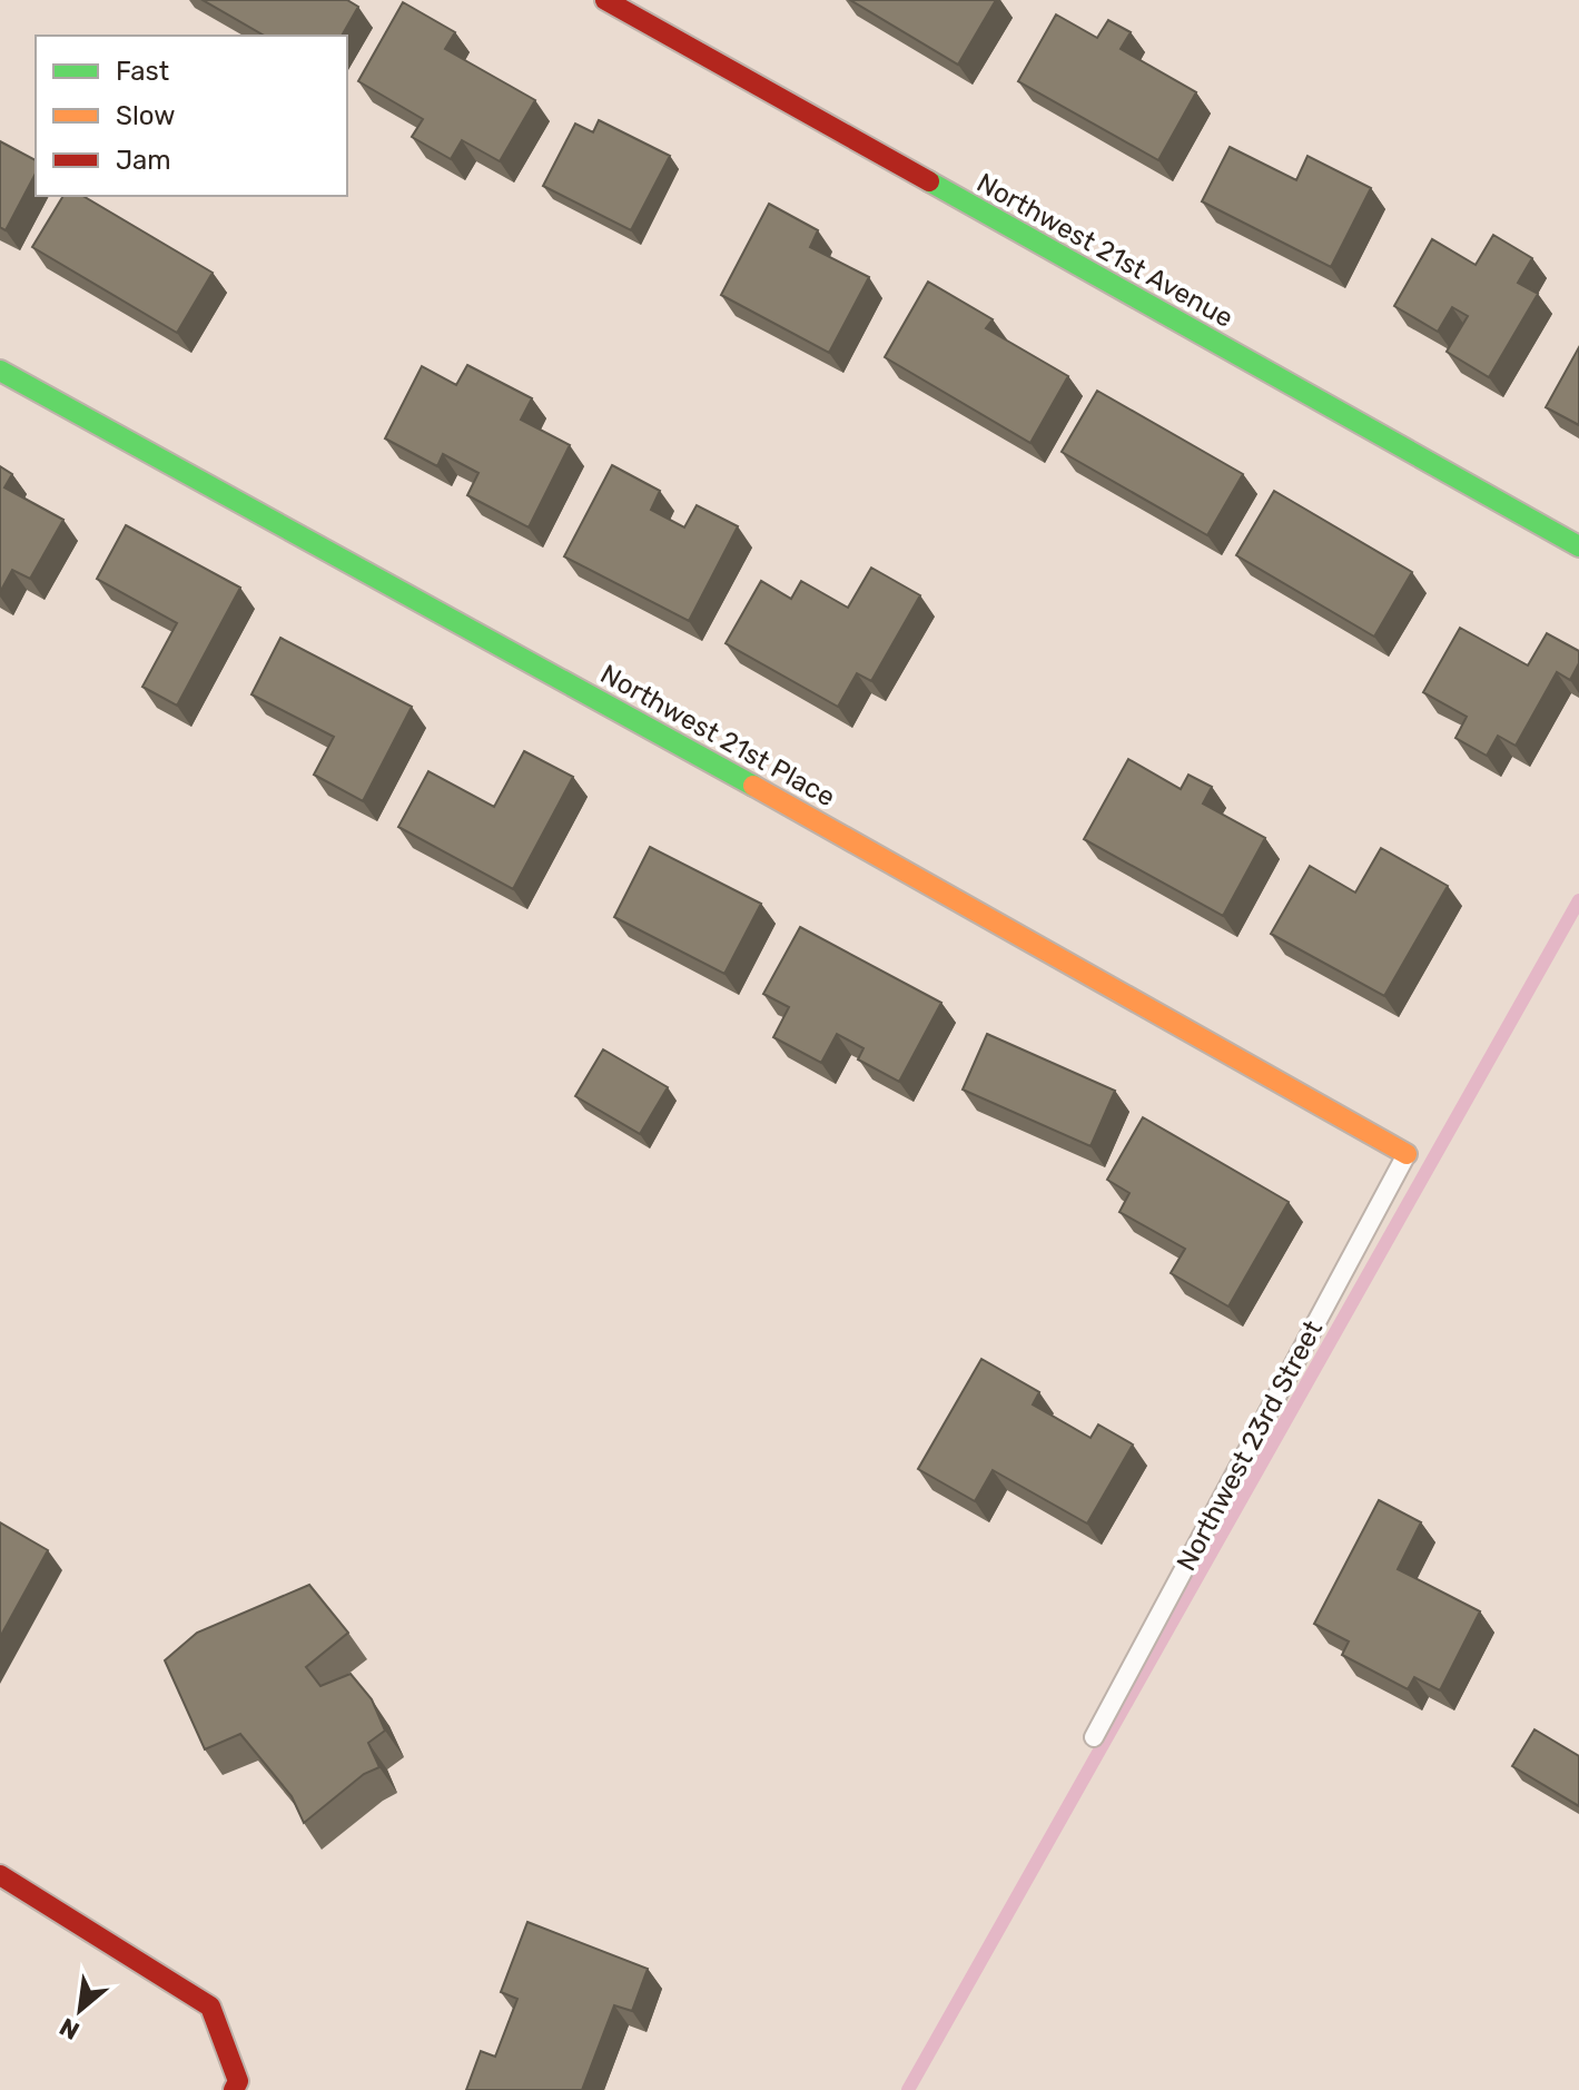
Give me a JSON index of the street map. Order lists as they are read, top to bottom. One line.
{"streets":{"street":["Northwest 21st Avenue","Northwest 21st Place"],"lane":["Northwest 23rd Street"]},"crossings":[["Northwest 21st Place","Northwest 23rd Street"]],"legend":["Fast","Slow","Jam"],"north":"bottom left"}
